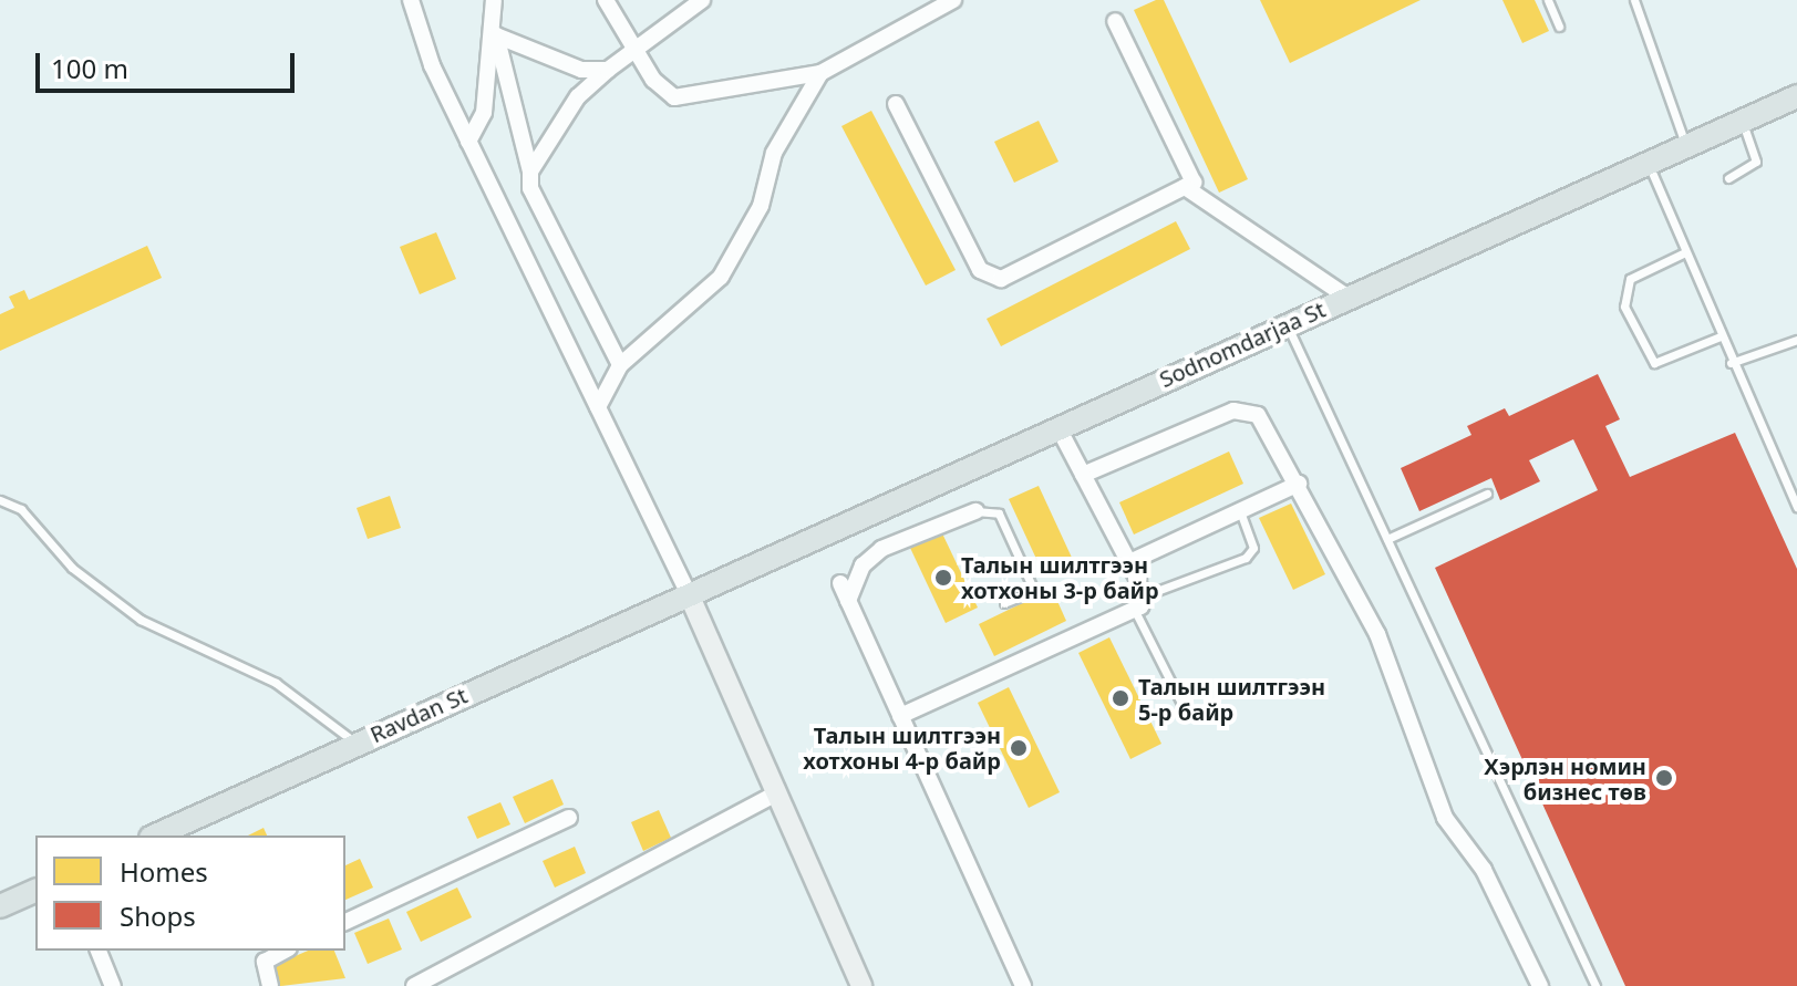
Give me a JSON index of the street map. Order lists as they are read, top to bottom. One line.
{"streets":{"main road":["Sodnomdarjaa St","Ravdan St"]},"crossings":[["Sodnomdarjaa St","Ravdan St"]],"places":["Талын шилтгээн хотхоны 3-р байр","Талын шилтгээн 5-р байр","Талын шилтгээн хотхоны 4-р байр","Хэрлэн номин бизнес төв"],"legend":["Homes","Shops"],"scale_bar":"100 m"}
